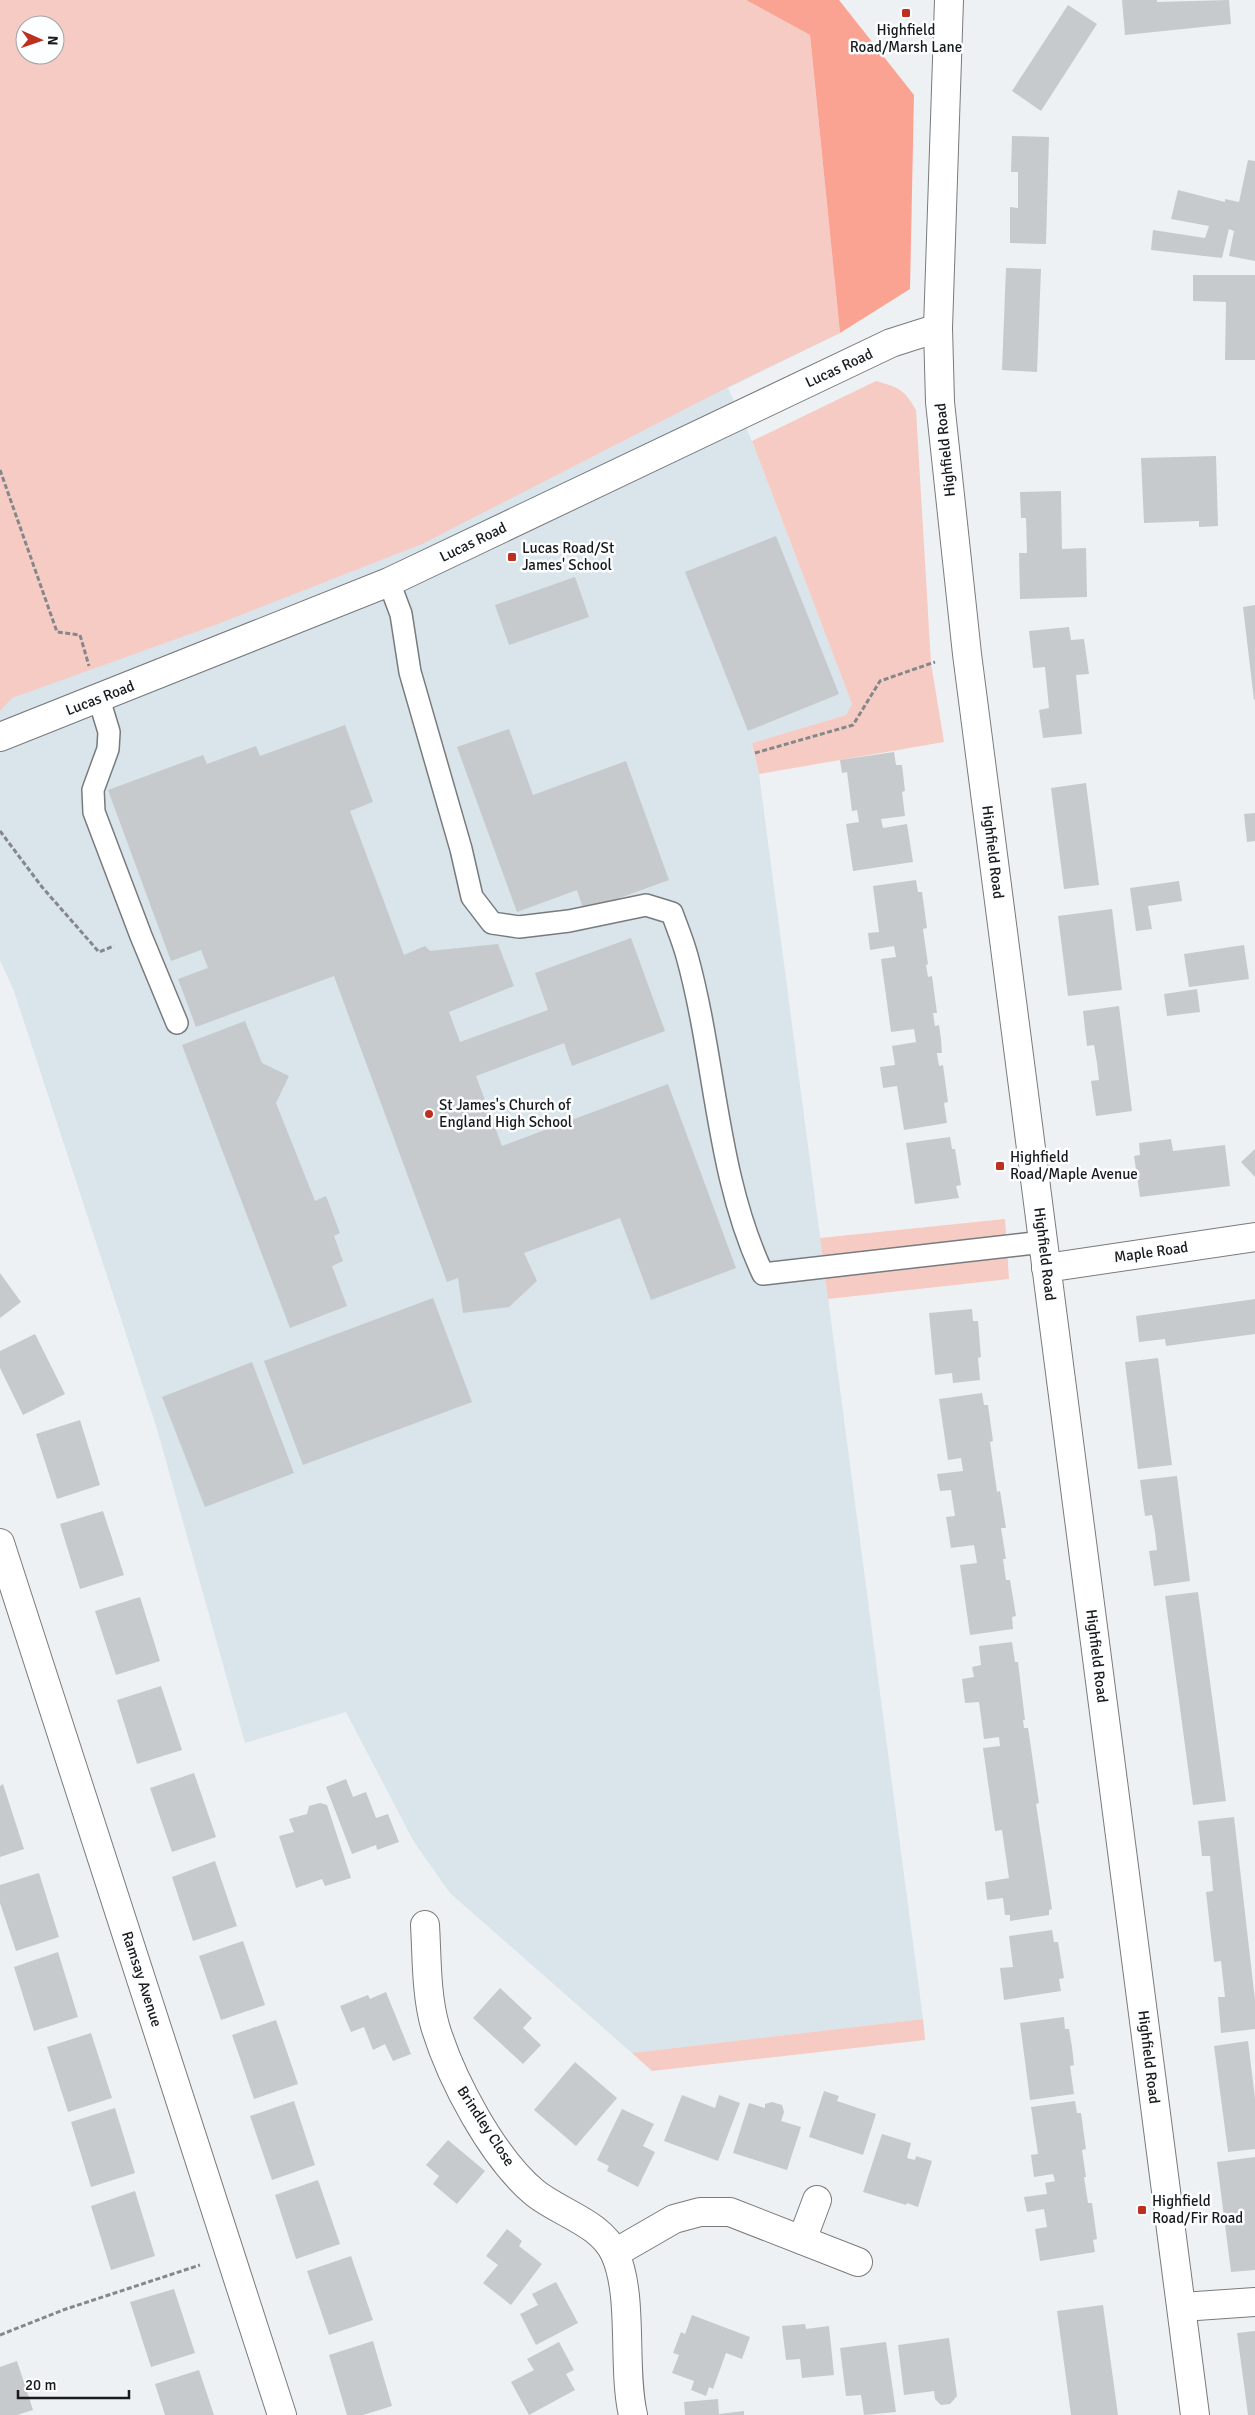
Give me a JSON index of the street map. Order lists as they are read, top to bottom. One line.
{"streets":{"street":["Lucas Road","Highfield Road","Maple Road","Ramsay Avenue","Brindley Close"]},"crossings":[["Lucas Road","Highfield Road"],["Highfield Road","Maple Road"]],"places":{"transit":["Highfield Road/Marsh Lane","Lucas Road/St James' School","Highfield Road/Maple Avenue","Highfield Road/Fir Road"],"other":["St James's Church of England High School"]},"scale_bar":"20 m","north":"right"}
